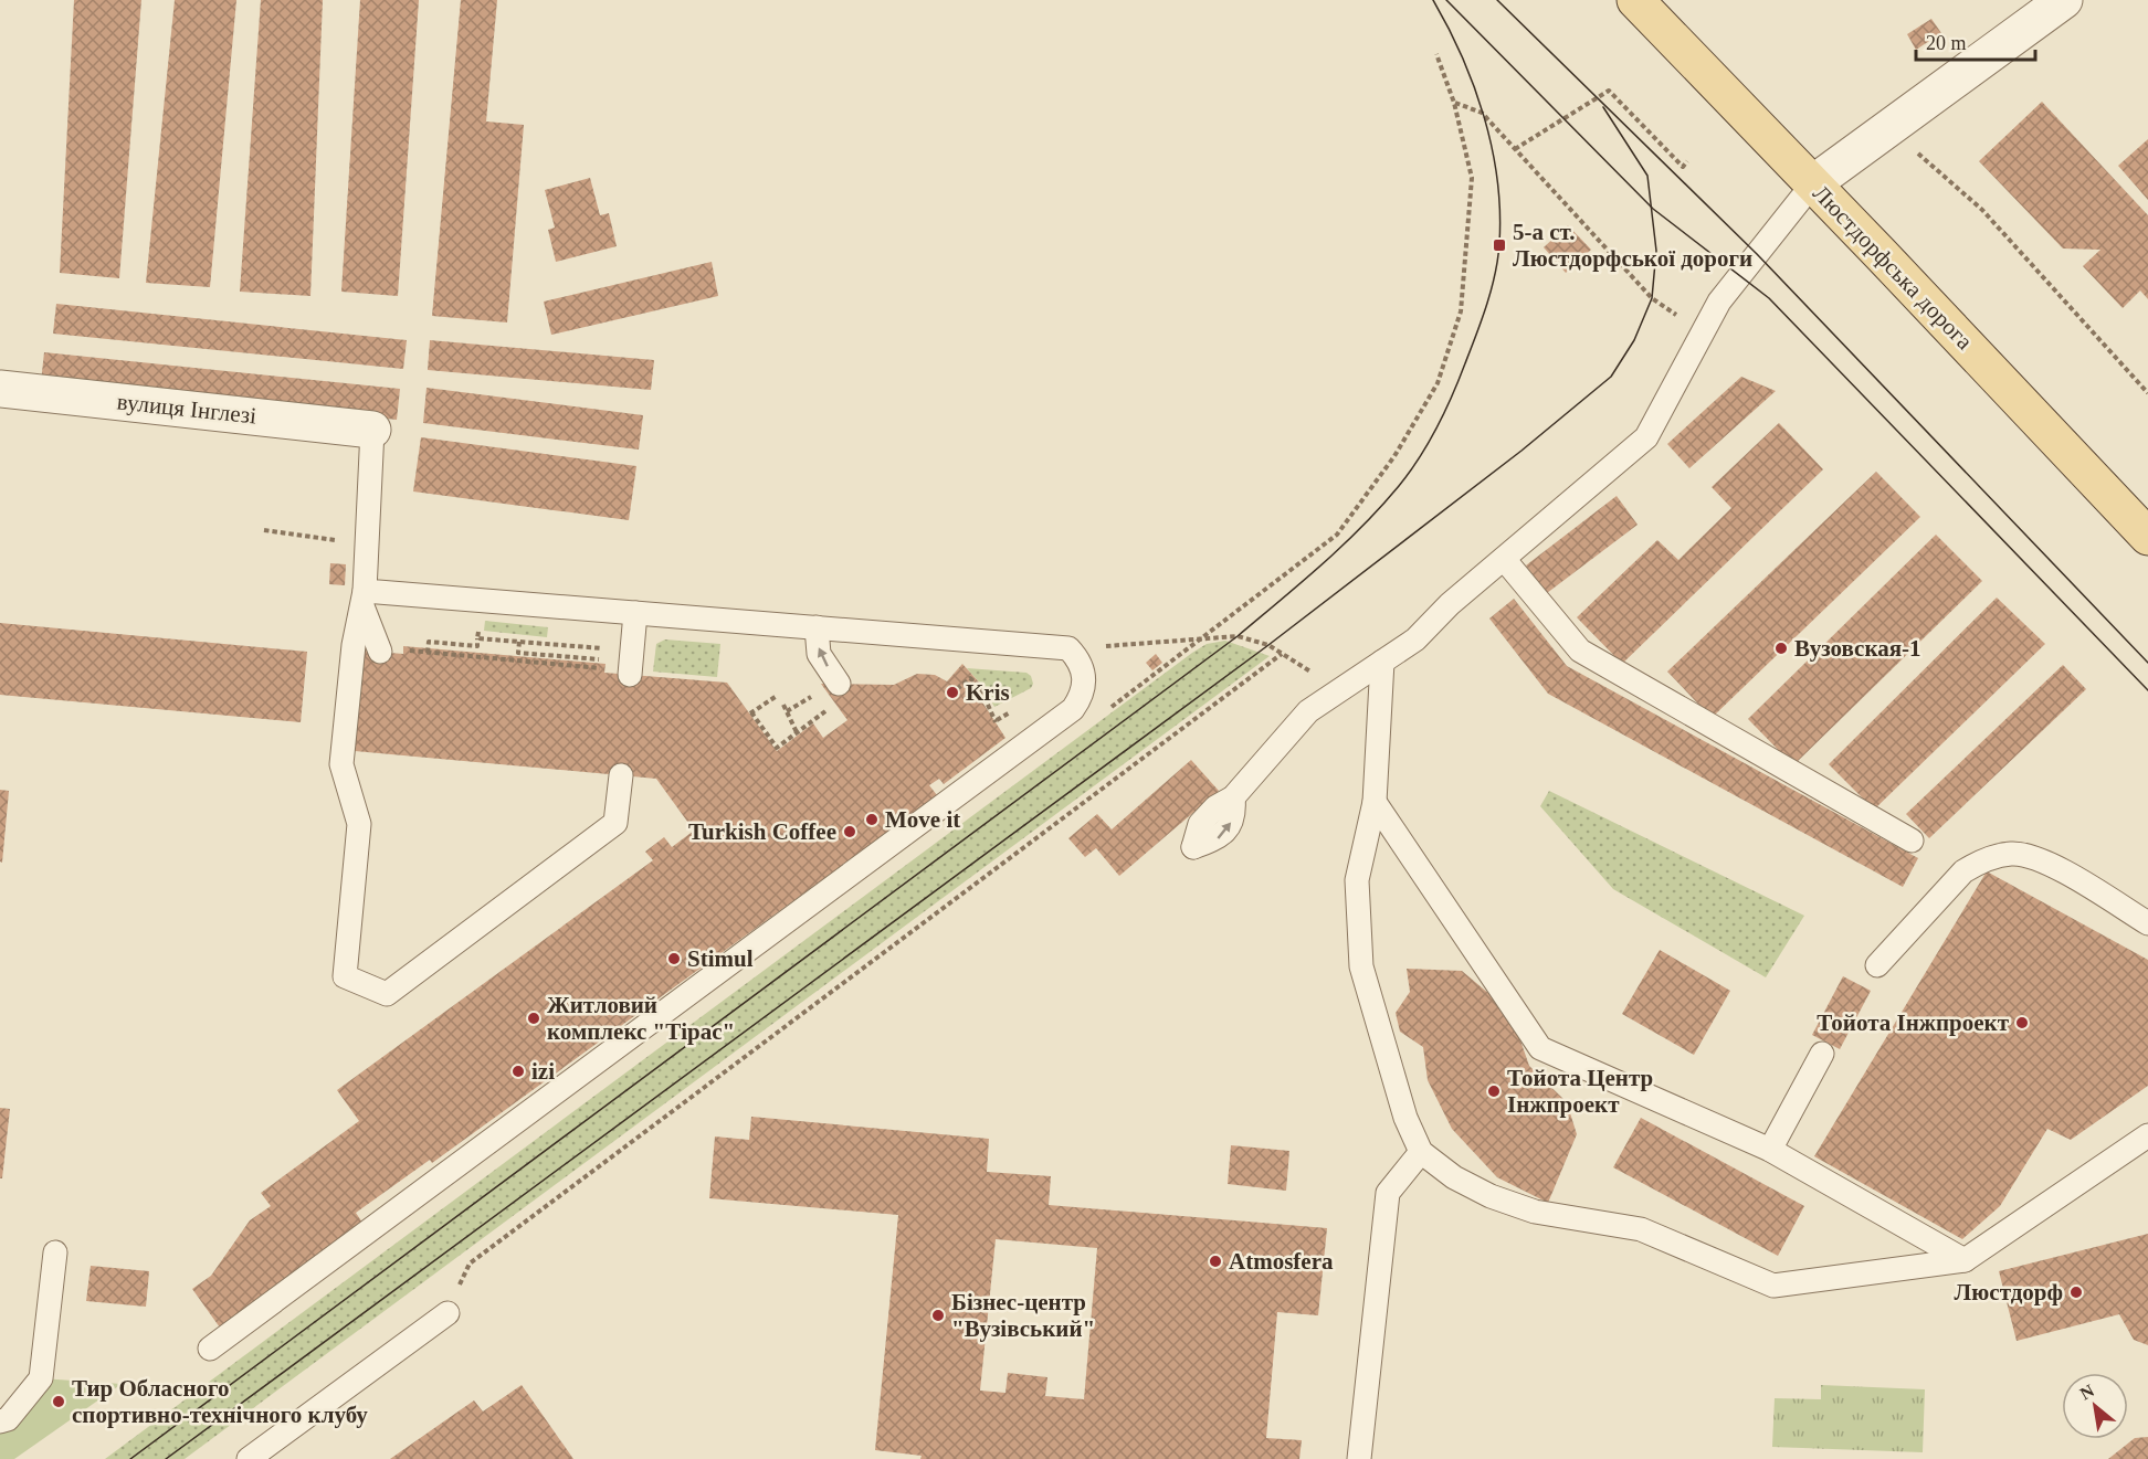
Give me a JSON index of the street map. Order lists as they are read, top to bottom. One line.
{"streets":{"main road":["Люстдорфська дорога"],"street":["вулиця Інглезі"]},"places":{"transit":["5-а ст. Люстдорфської дороги"],"other":["Вузовская-1","Kris","Move it","Turkish Coffee","Stimul","Житловий комплекс \"Тірас\"","Тойота Інжпроект","izi","Тойота Центр Інжпроект","Atmosfera","Люстдорф","Бізнес-центр \"Вузівський\"","Тир Обласного спортивно-технічного клубу"]},"scale_bar":"20 m","north":"top left"}
